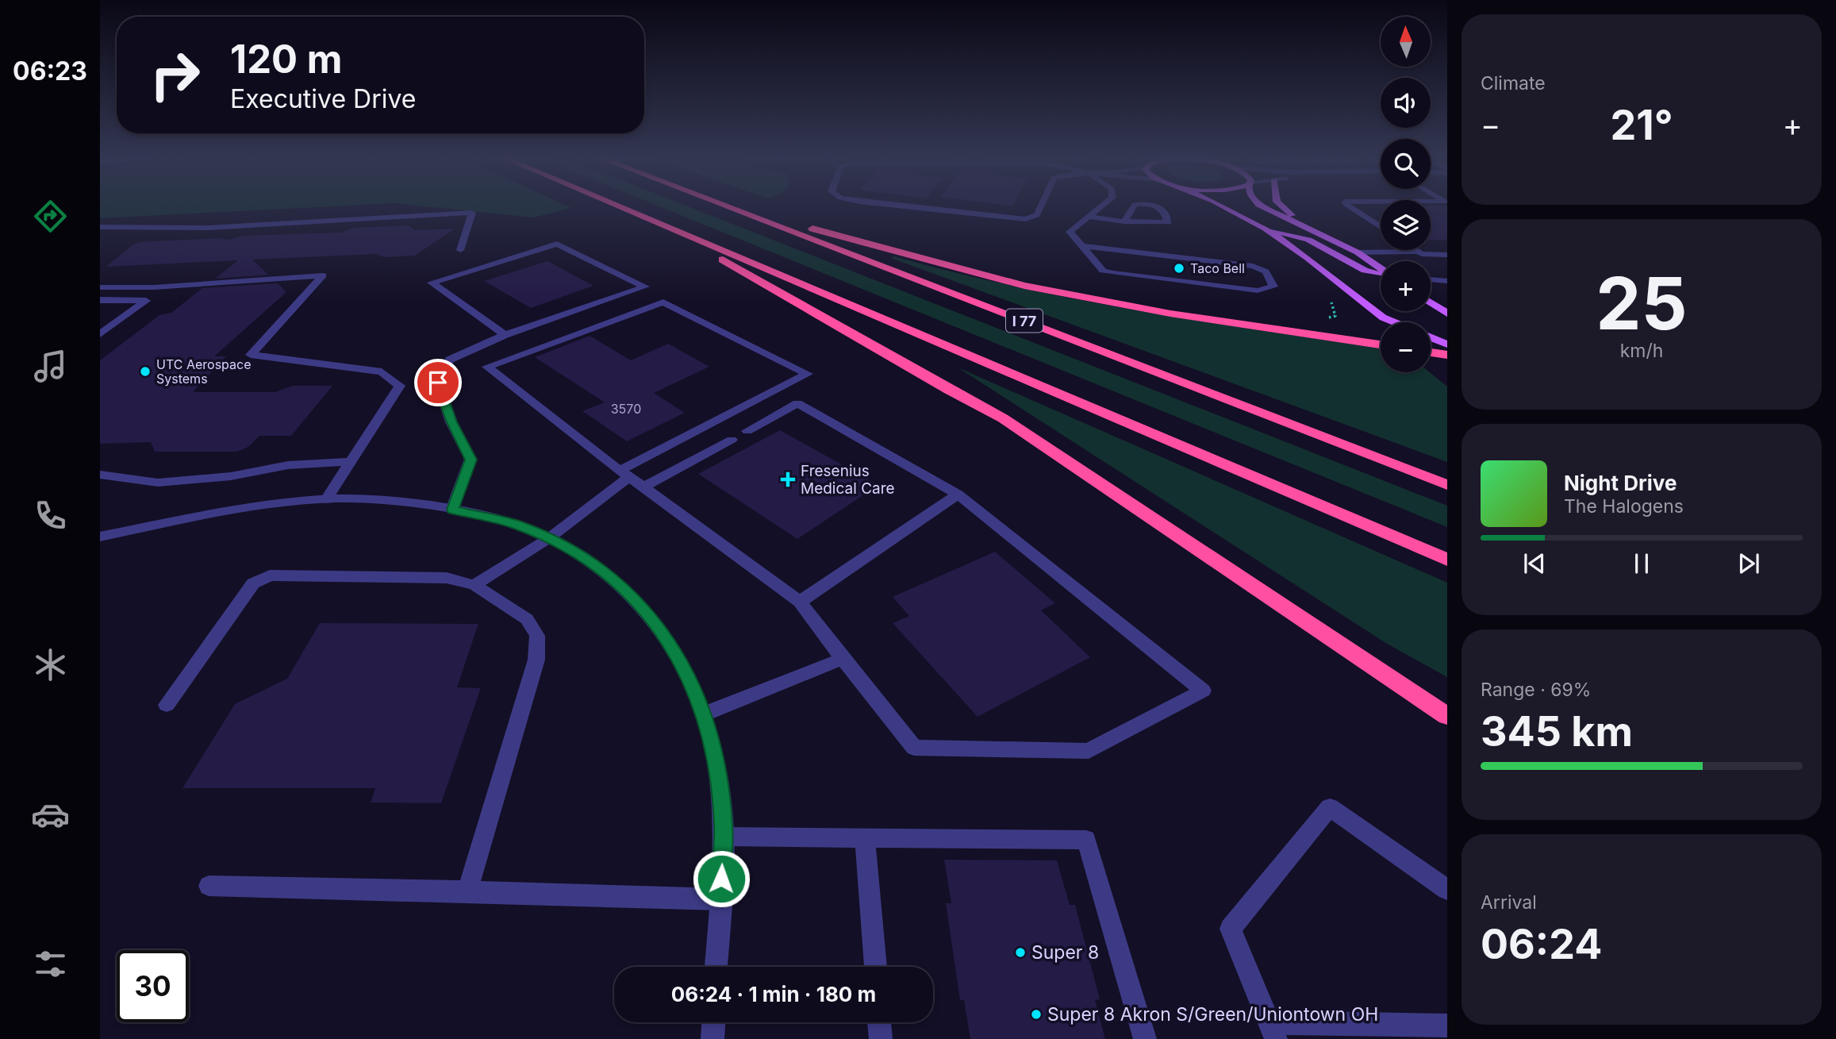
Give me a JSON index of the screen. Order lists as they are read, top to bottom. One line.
{"streets":{"highway":["I 77"]},"places":{"other":["Taco Bell","UTC Aerospace Systems","Super 8","Super 8 Akron S/Green/Uniontown OH"],"health":["Fresenius Medical Care"]},"house_numbers":["3570"],"north":"top","page":{"tabs":"06:23","tile":["Climate",["25","km/h"],["Range · 69%","345 km"],["Arrival","06:24"]],"map_buttons":["+","−"],"turn":["120 m","Executive Drive"],"heat":["−","21°","+"],"song":["Night Drive","The Halogens"],"limit":"30","trip":"06:24 · 1 min · 180 m"}}
